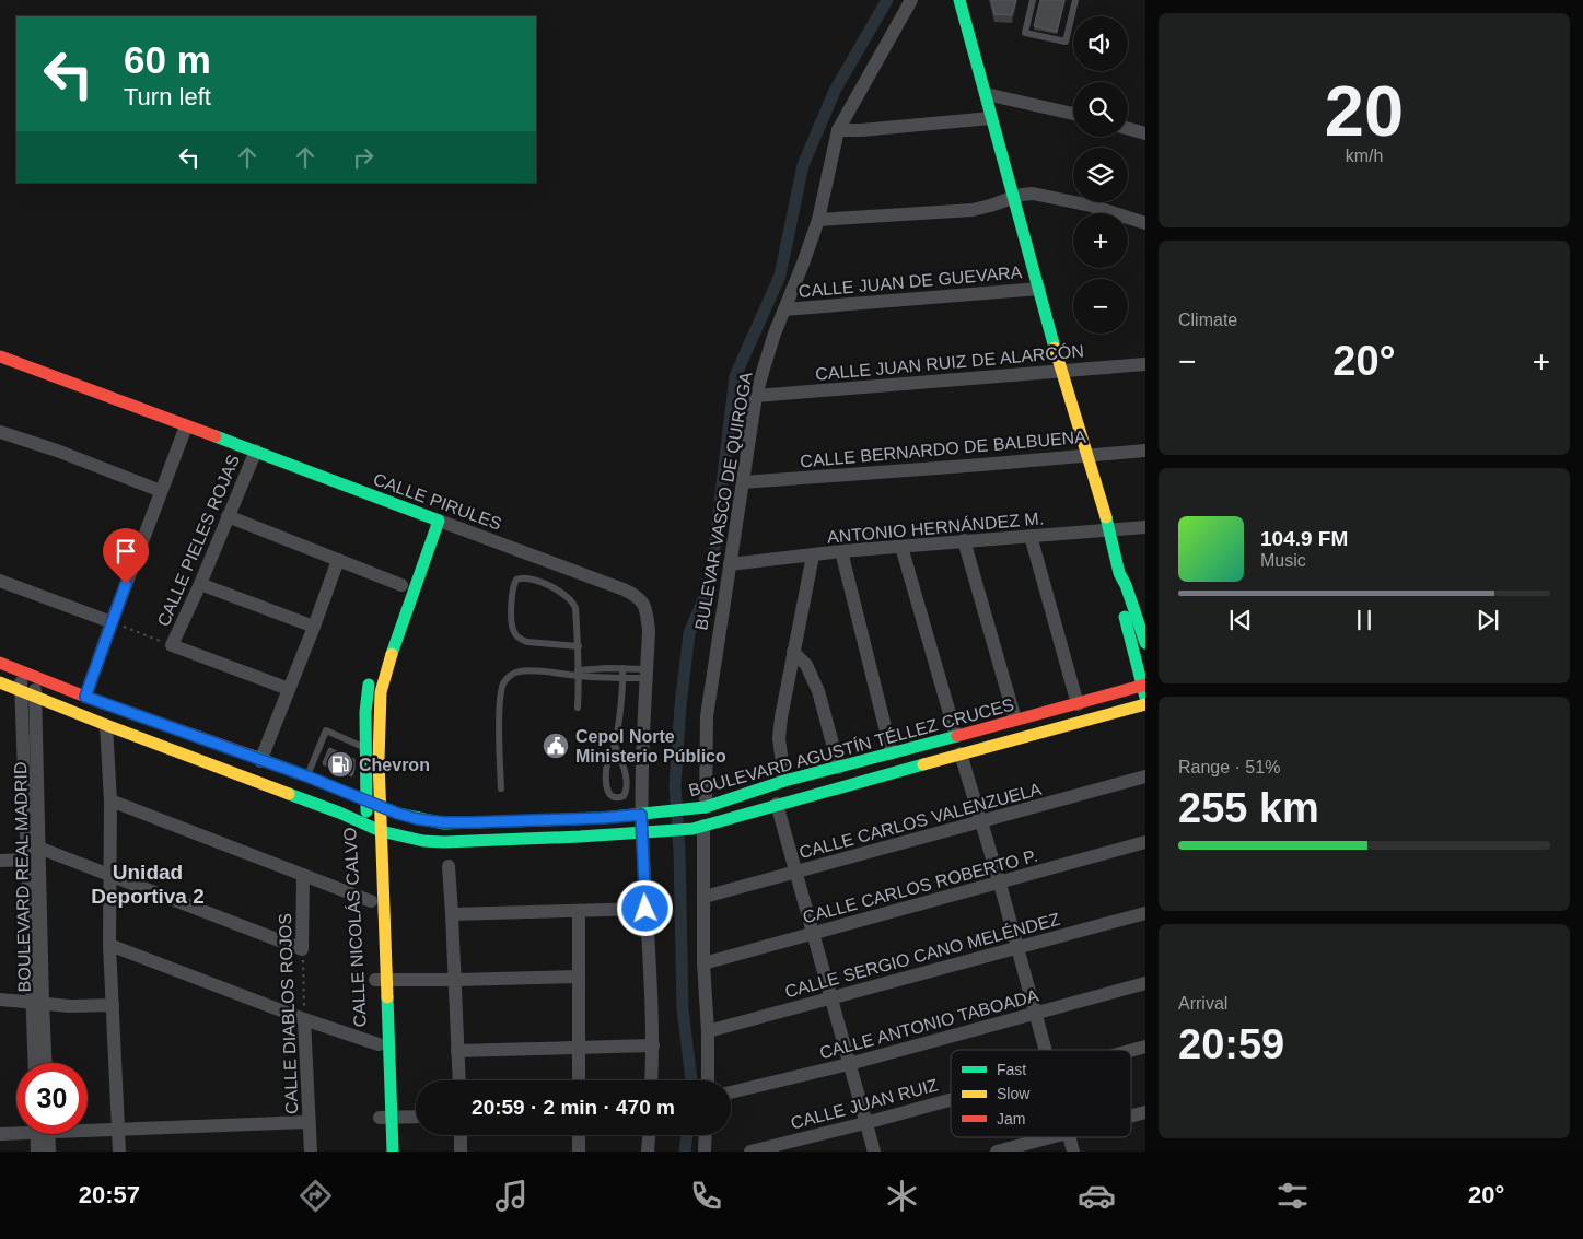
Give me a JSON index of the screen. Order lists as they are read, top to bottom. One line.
{"streets":{"street":["CALLE JUAN DE GUEVARA","CALLE JUAN RUIZ DE ALARCÓN","CALLE BERNARDO DE BALBUENA","CALLE PIRULES","BULEVAR VASCO DE QUIROGA","ANTONIO HERNÁNDEZ M.","CALLE PIELES ROJAS","BOULEVARD AGUSTÍN TÉLLEZ CRUCES","CALLE CARLOS VALENZUELA","BOULEVARD REAL MADRID","CALLE CARLOS ROBERTO P.","CALLE NICOLÁS CALVO","CALLE SERGIO CANO MELÉNDEZ","CALLE DIABLOS ROJOS","CALLE ANTONIO TABOADA","CALLE JUAN RUIZ"]},"crossings":[["CALLE JUAN DE GUEVARA","BULEVAR VASCO DE QUIROGA"],["CALLE JUAN RUIZ DE ALARCÓN","BULEVAR VASCO DE QUIROGA"],["CALLE BERNARDO DE BALBUENA","BULEVAR VASCO DE QUIROGA"],["CALLE PIRULES","CALLE PIELES ROJAS"],["CALLE PIRULES","BOULEVARD AGUSTÍN TÉLLEZ CRUCES"],["CALLE PIRULES","CALLE NICOLÁS CALVO"],["BULEVAR VASCO DE QUIROGA","ANTONIO HERNÁNDEZ M."],["BULEVAR VASCO DE QUIROGA","BOULEVARD AGUSTÍN TÉLLEZ CRUCES"],["BOULEVARD AGUSTÍN TÉLLEZ CRUCES","BOULEVARD REAL MADRID"],["BOULEVARD AGUSTÍN TÉLLEZ CRUCES","CALLE NICOLÁS CALVO"]],"districts":["Unidad Deportiva 2"],"places":{"public building":["Cepol Norte Ministerio Público"],"fuel station":["Chevron"]},"legend":["Fast","Slow","Jam"],"page":{"tile":[["20","km/h"],"Climate",["Range · 51%","255 km"],["Arrival","20:59"]],"map_buttons":["+","−"],"turn":["60 m","Turn left"],"heat":["−","20°","+"],"song":["104.9 FM","Music"],"limit":"30","trip":"20:59 · 2 min · 470 m","tabs":["20:57","20°"]}}
